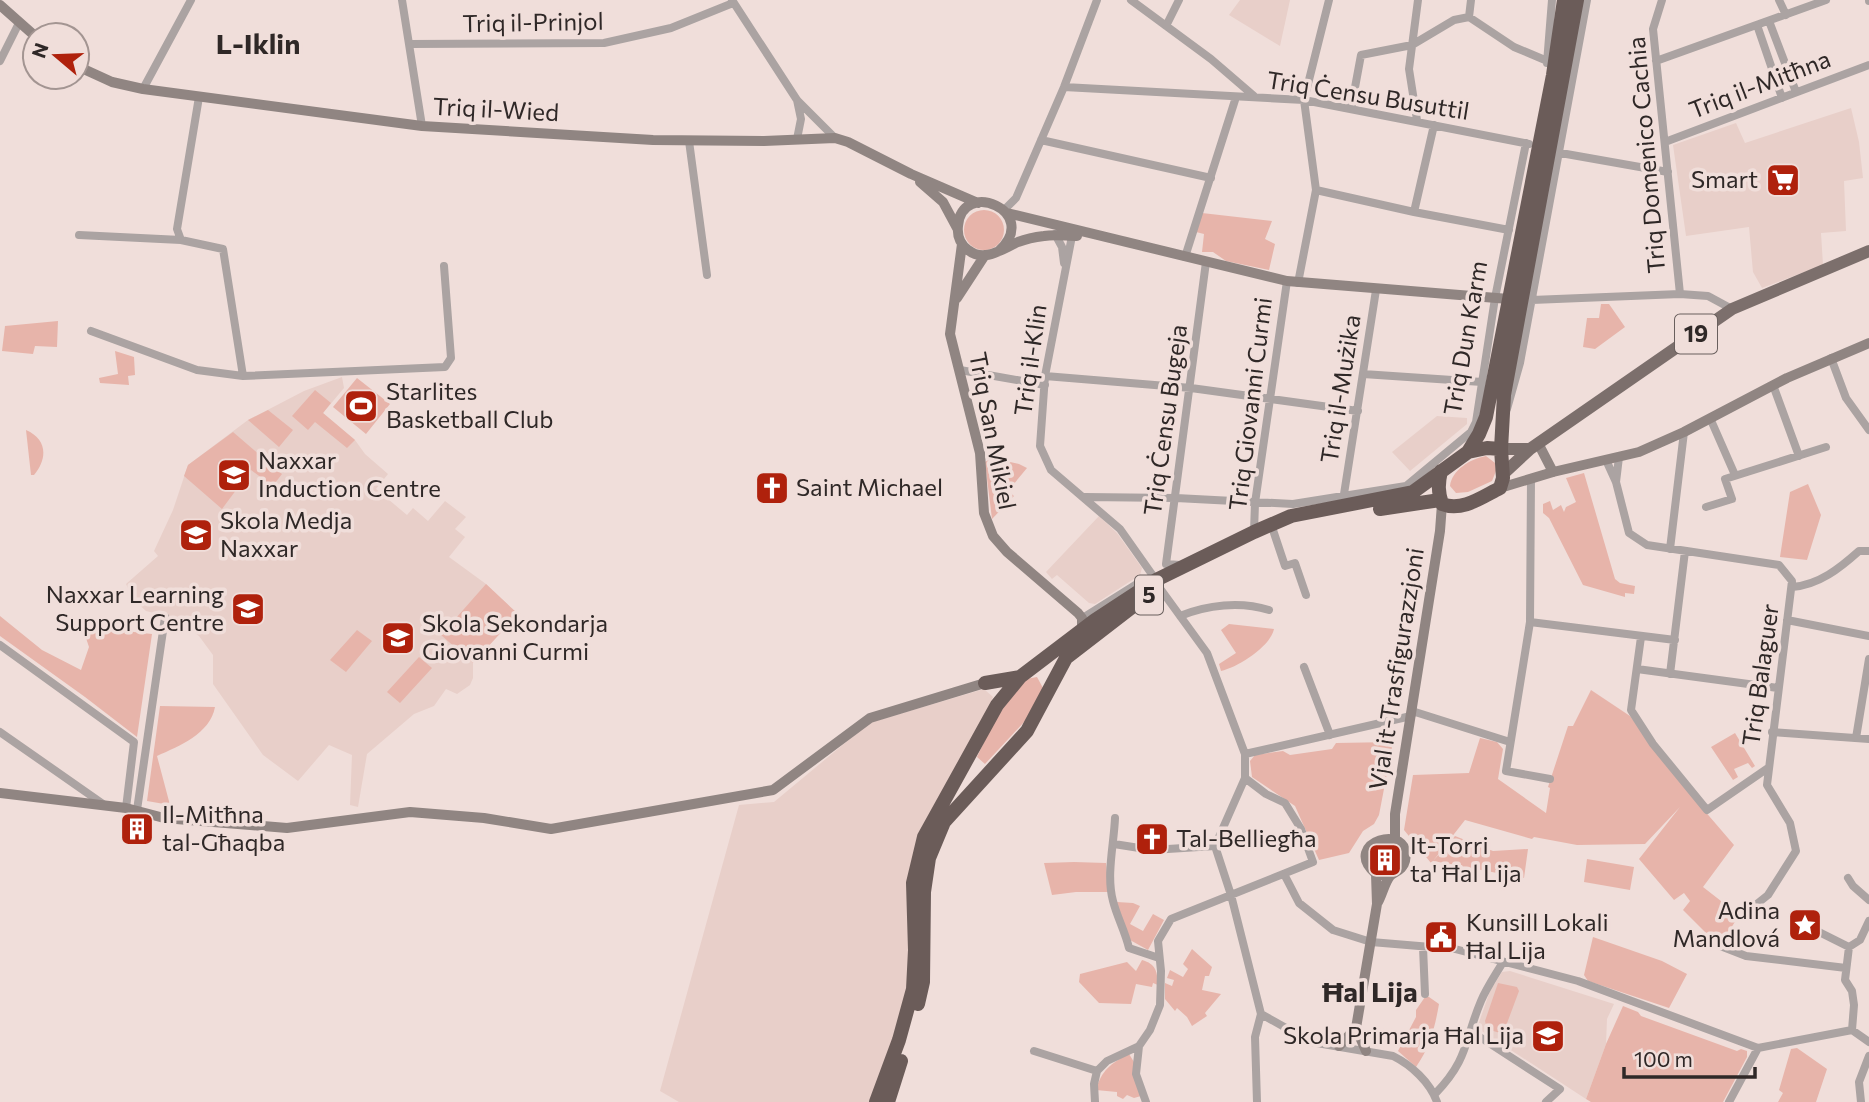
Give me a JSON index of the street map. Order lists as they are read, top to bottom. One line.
{"streets":{"highway":["Triq Dun Karm","5"],"main road":["19"],"street":["Triq il-Prinjol","Triq il-Mitħna","Triq Ċensu Busuttil","Triq il-Wied","Triq Domenico Cachia","Triq il-Klin","Triq il-Mużika","Triq Giovanni Curmi","Triq Ċensu Bugeja","Triq San Mikiel","Vjal it-Trasfigurazzjoni","Triq Balaguer"]},"crossings":[["Triq il-Mitħna","Triq Domenico Cachia"],["Triq Ċensu Busuttil","Triq Domenico Cachia"],["Triq Ċensu Busuttil","Triq Dun Karm"],["Triq Ċensu Busuttil","Triq Giovanni Curmi"],["Triq il-Wied","Triq San Mikiel"],["Triq Domenico Cachia","19"],["Triq Dun Karm","Triq il-Klin"],["Triq Dun Karm","Triq il-Mużika"],["Triq Dun Karm","Triq Giovanni Curmi"],["Triq Dun Karm","Triq Ċensu Bugeja"],["Triq Dun Karm","5"],["Triq il-Klin","5"],["Triq Giovanni Curmi","5"],["Triq San Mikiel","5"],["5","Vjal it-Trasfigurazzjoni"]],"districts":["L-Iklin","Ħal Lija"],"places":{"supermarket":["Smart"],"sports":["Starlites Basketball Club"],"school or university":["Naxxar Induction Centre","Skola Medja Naxxar","Naxxar Learning Support Centre","Skola Sekondarja Giovanni Curmi","Skola Primarja Ħal Lija"],"church":["Saint Michael","Tal-Belliegħa"],"building":["Il-Mitħna tal-Għaqba","It-Torri ta' Ħal Lija"],"place":["Adina Mandlová"],"public building":["Kunsill Lokali Ħal Lija"]},"scale_bar":"100 m","north":"left"}
